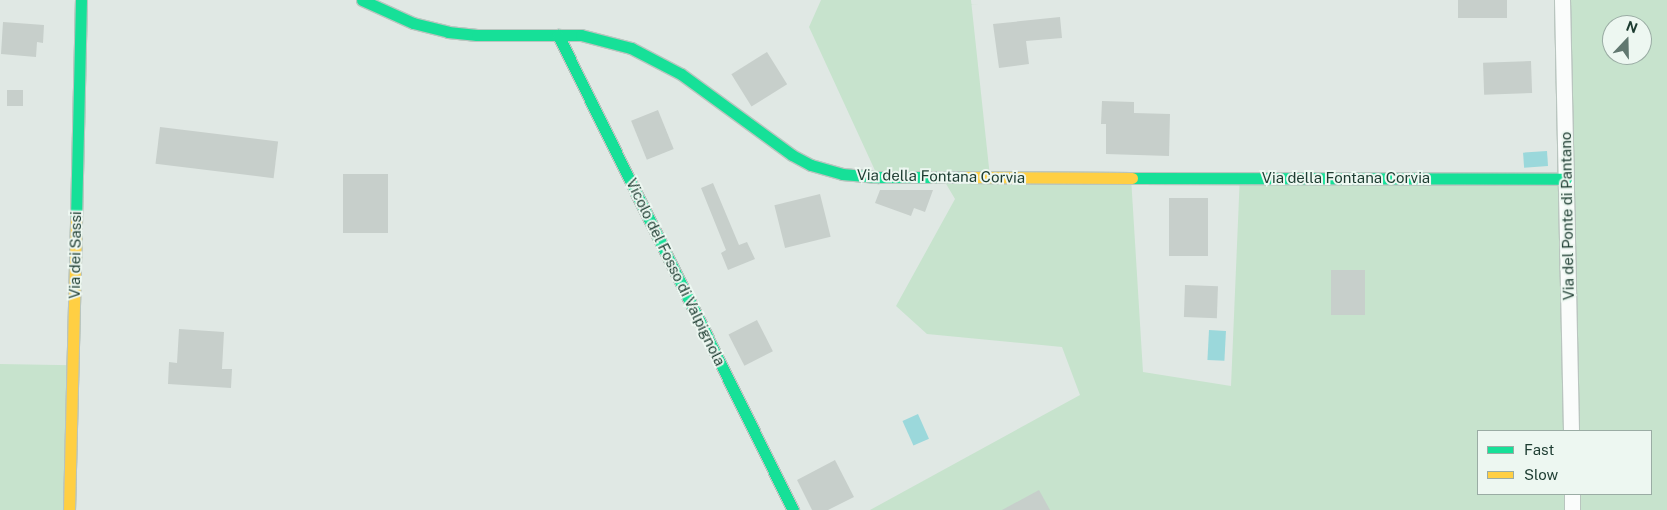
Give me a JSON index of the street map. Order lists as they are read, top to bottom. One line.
{"streets":{"street":["Via della Fontana Corvia","Via del Ponte di Pantano","Via dei Sassi","Vicolo del Fosso di Valpignola"]},"crossings":[["Via della Fontana Corvia","Via del Ponte di Pantano"],["Via della Fontana Corvia","Vicolo del Fosso di Valpignola"]],"legend":["Fast","Slow"],"north":"top"}
